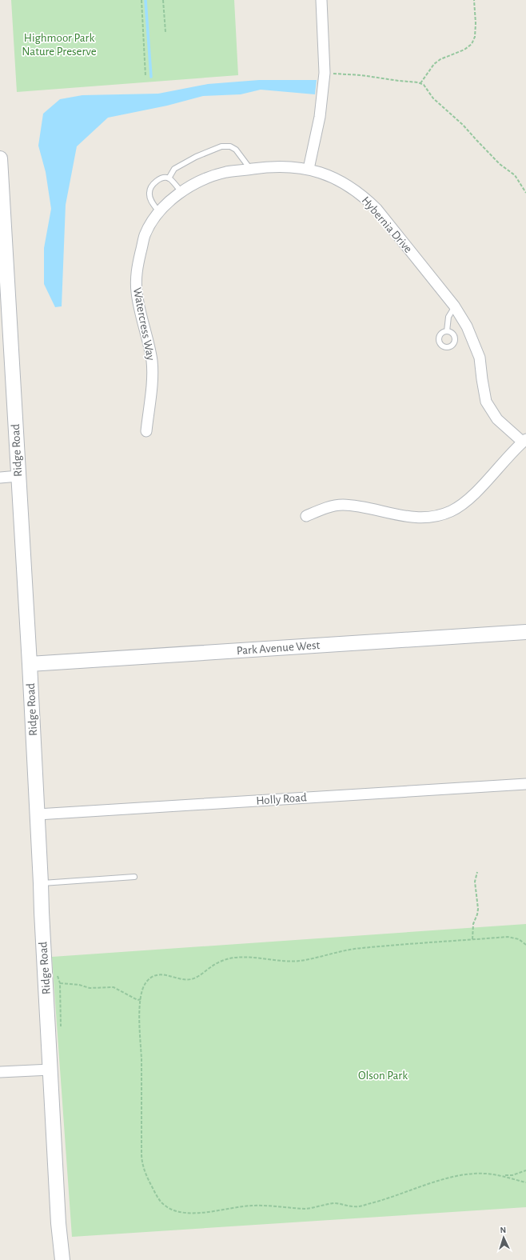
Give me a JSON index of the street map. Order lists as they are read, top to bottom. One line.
{"streets":{"street":["Hybernia Drive","Watercress Way","Ridge Road","Park Avenue West","Holly Road"]},"crossings":[["Hybernia Drive","Watercress Way"],["Ridge Road","Park Avenue West"],["Ridge Road","Holly Road"]],"parks":["Highmoor Park Nature Preserve","Olson Park"],"north":"top"}
